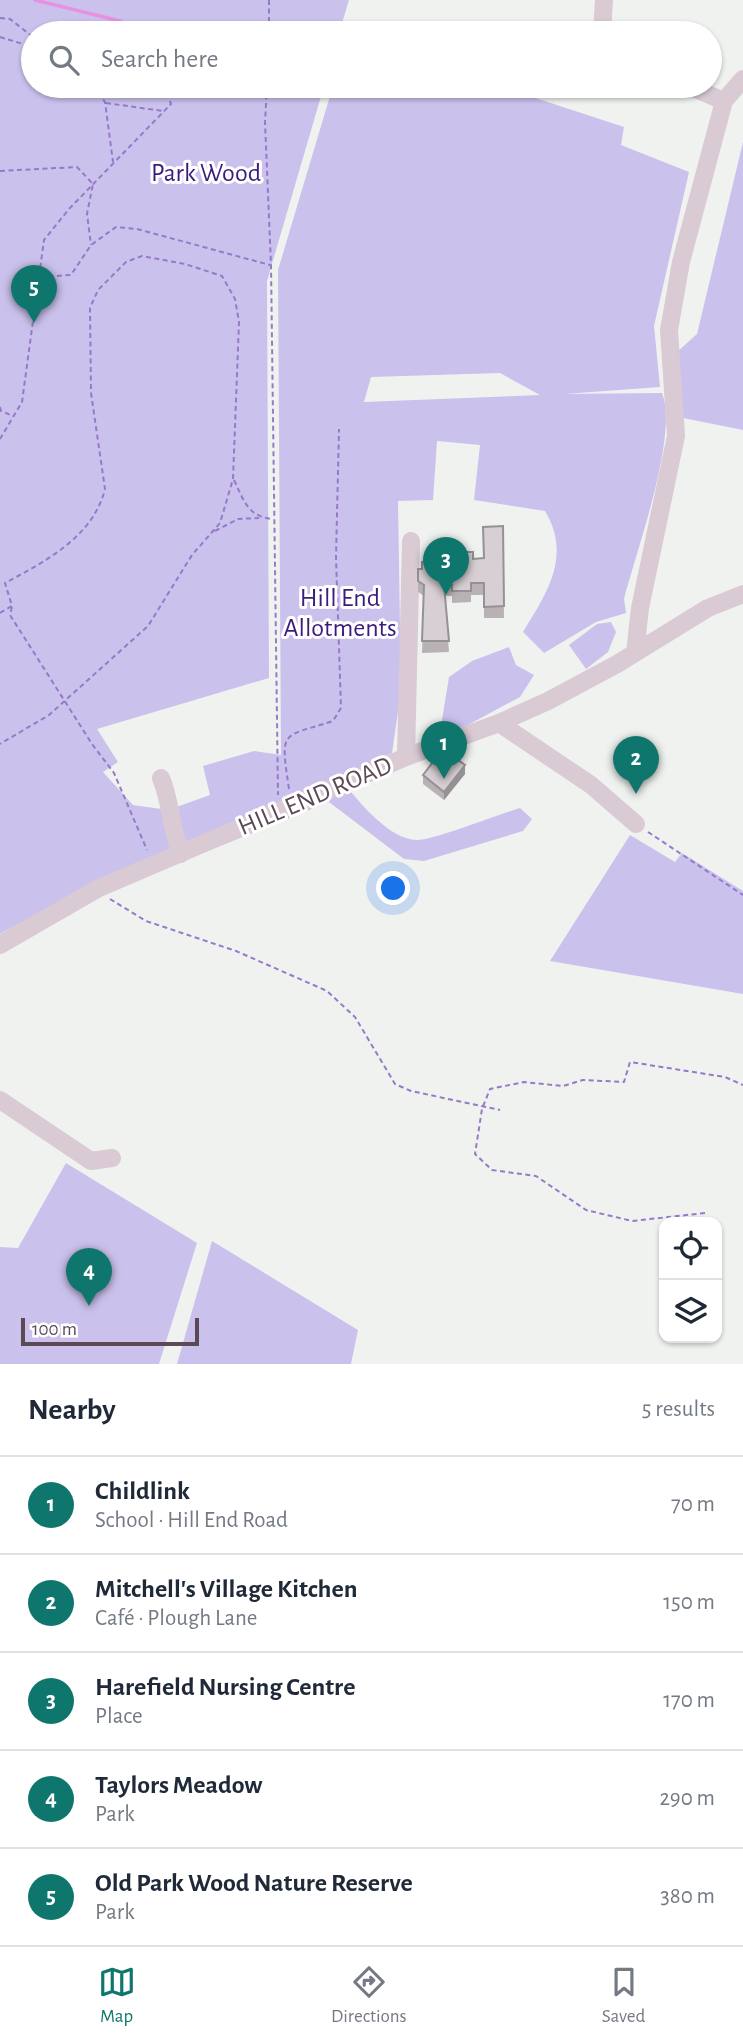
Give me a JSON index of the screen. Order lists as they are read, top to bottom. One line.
{"streets":{"street":["HILL END ROAD"]},"parks":["Park Wood","Hill End Allotments"],"scale_bar":"100 m","page":{"search":"Search here","pins":["5","3","1","2","4"],"scale":"100 m","heading":["Nearby","5 results"],"list":[{"mark":"1","name":"Childlink","note":"School · Hill End Road","value":"70 m"},{"mark":"2","name":"Mitchell's Village Kitchen","note":"Café · Plough Lane","value":"150 m"},{"mark":"3","name":"Harefield Nursing Centre","note":"Place","value":"170 m"},{"mark":"4","name":"Taylors Meadow","note":"Park","value":"290 m"},{"mark":"5","name":"Old Park Wood Nature Reserve","note":"Park","value":"380 m"}],"nav":["Map","Directions","Saved"]}}
